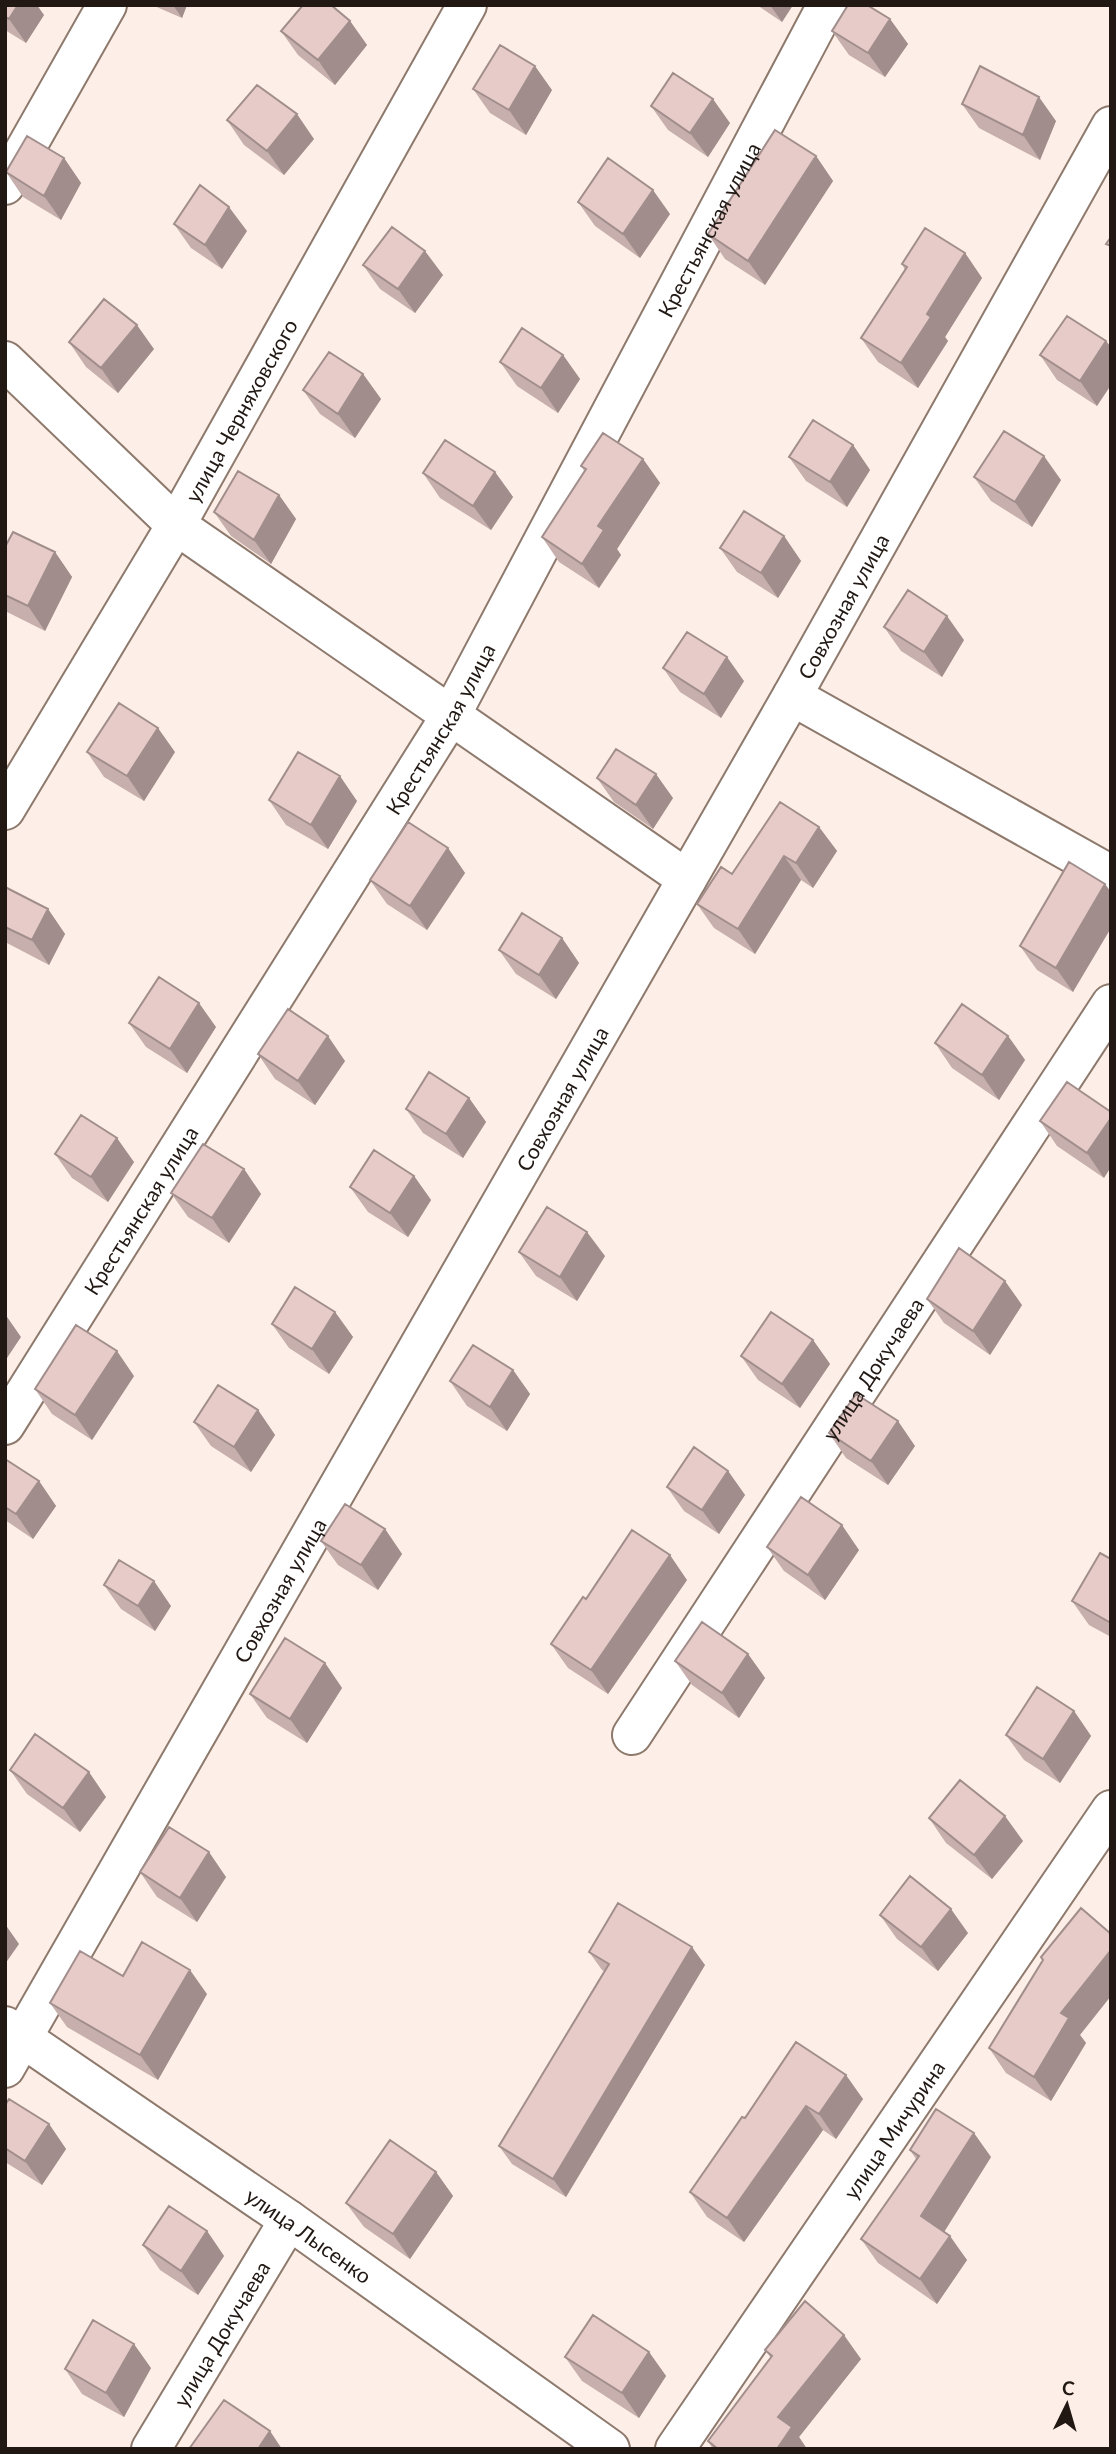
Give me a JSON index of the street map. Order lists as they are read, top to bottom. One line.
{"streets":{"street":["Крестьянская улица","улица Черняховского","Совхозная улица","улица Докучаева","улица Мичурина","улица Лысенко"]},"crossings":[["Совхозная улица","улица Лысенко"],["улица Докучаева","улица Лысенко"]],"north":"top"}
